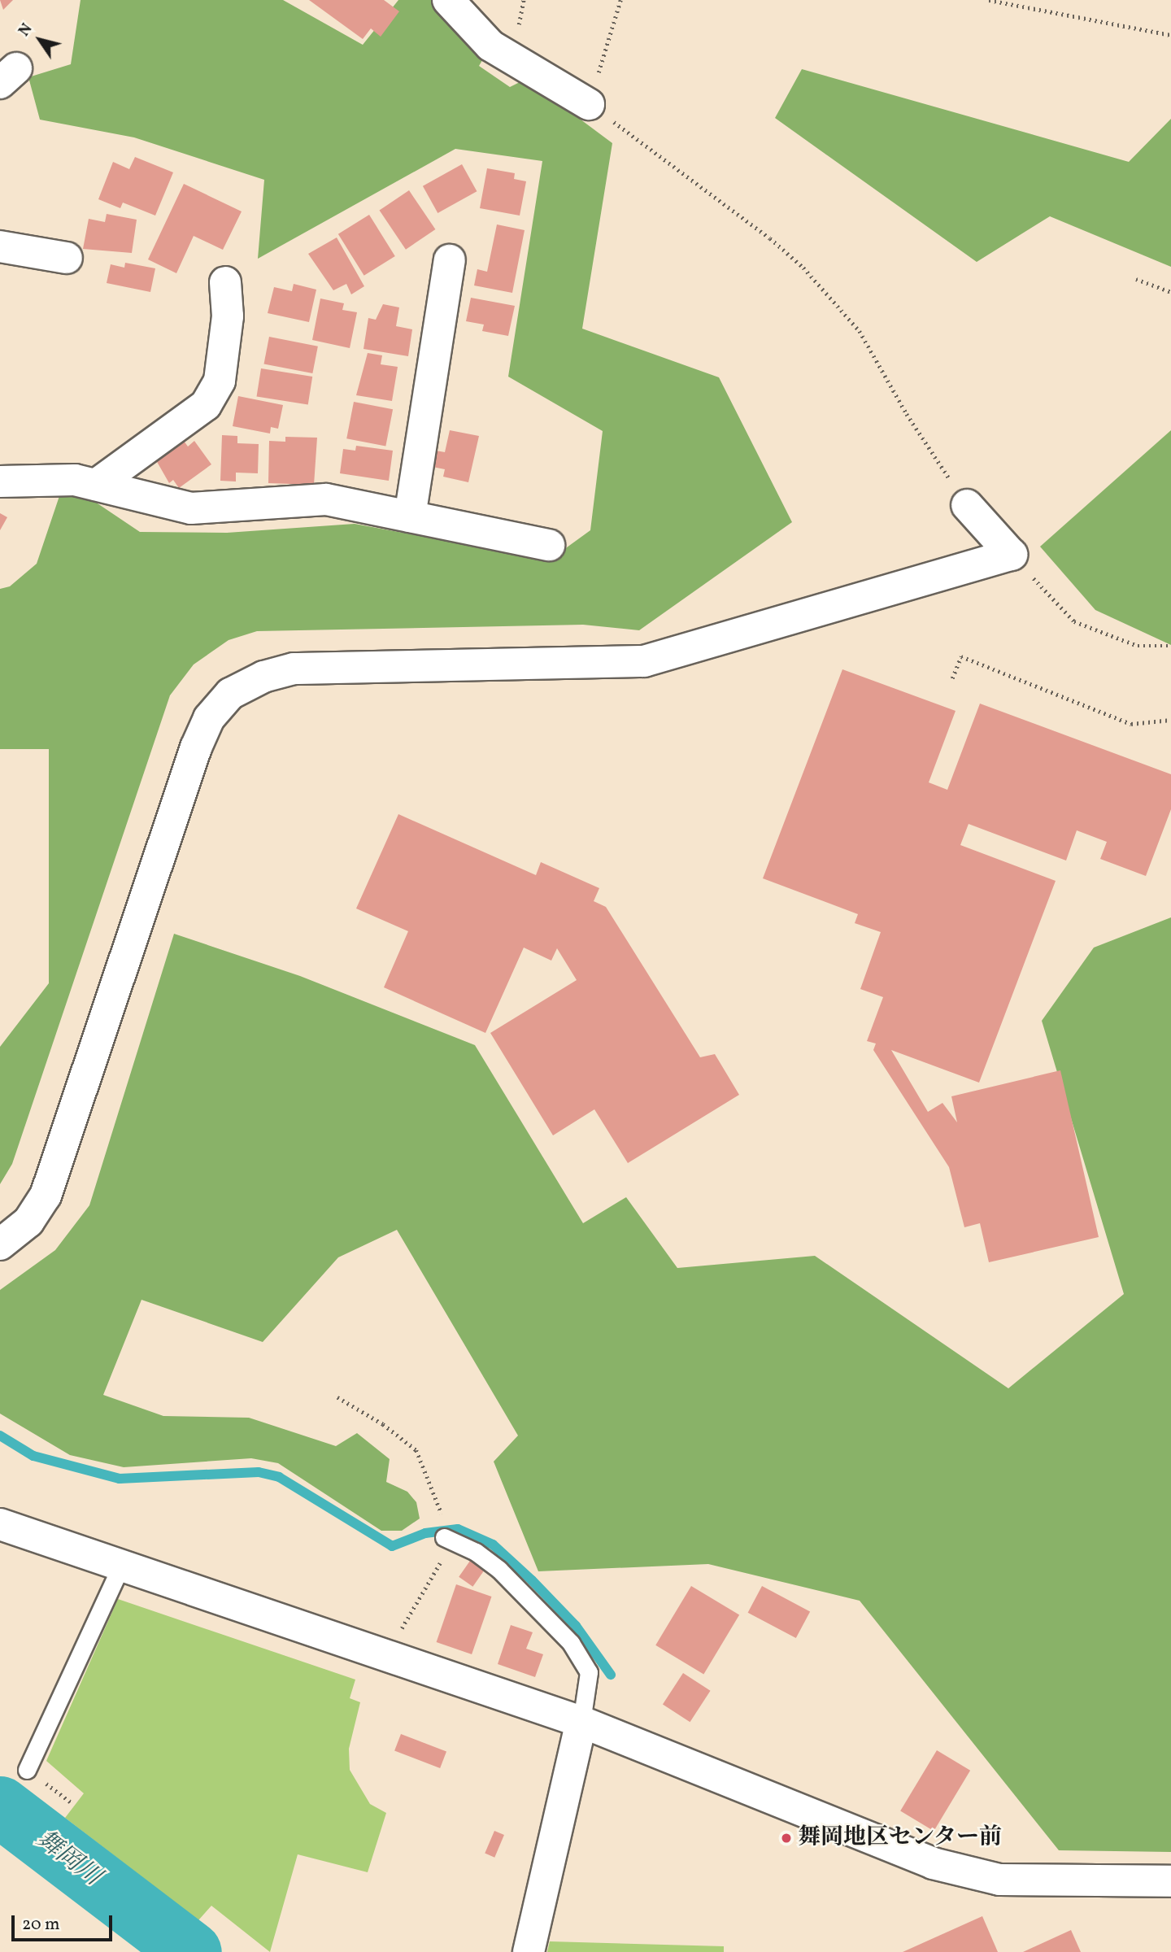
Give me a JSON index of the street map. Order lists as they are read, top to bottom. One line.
{"water":["舞岡川"],"places":["舞岡地区センター前"],"scale_bar":"20 m","north":"top left"}
